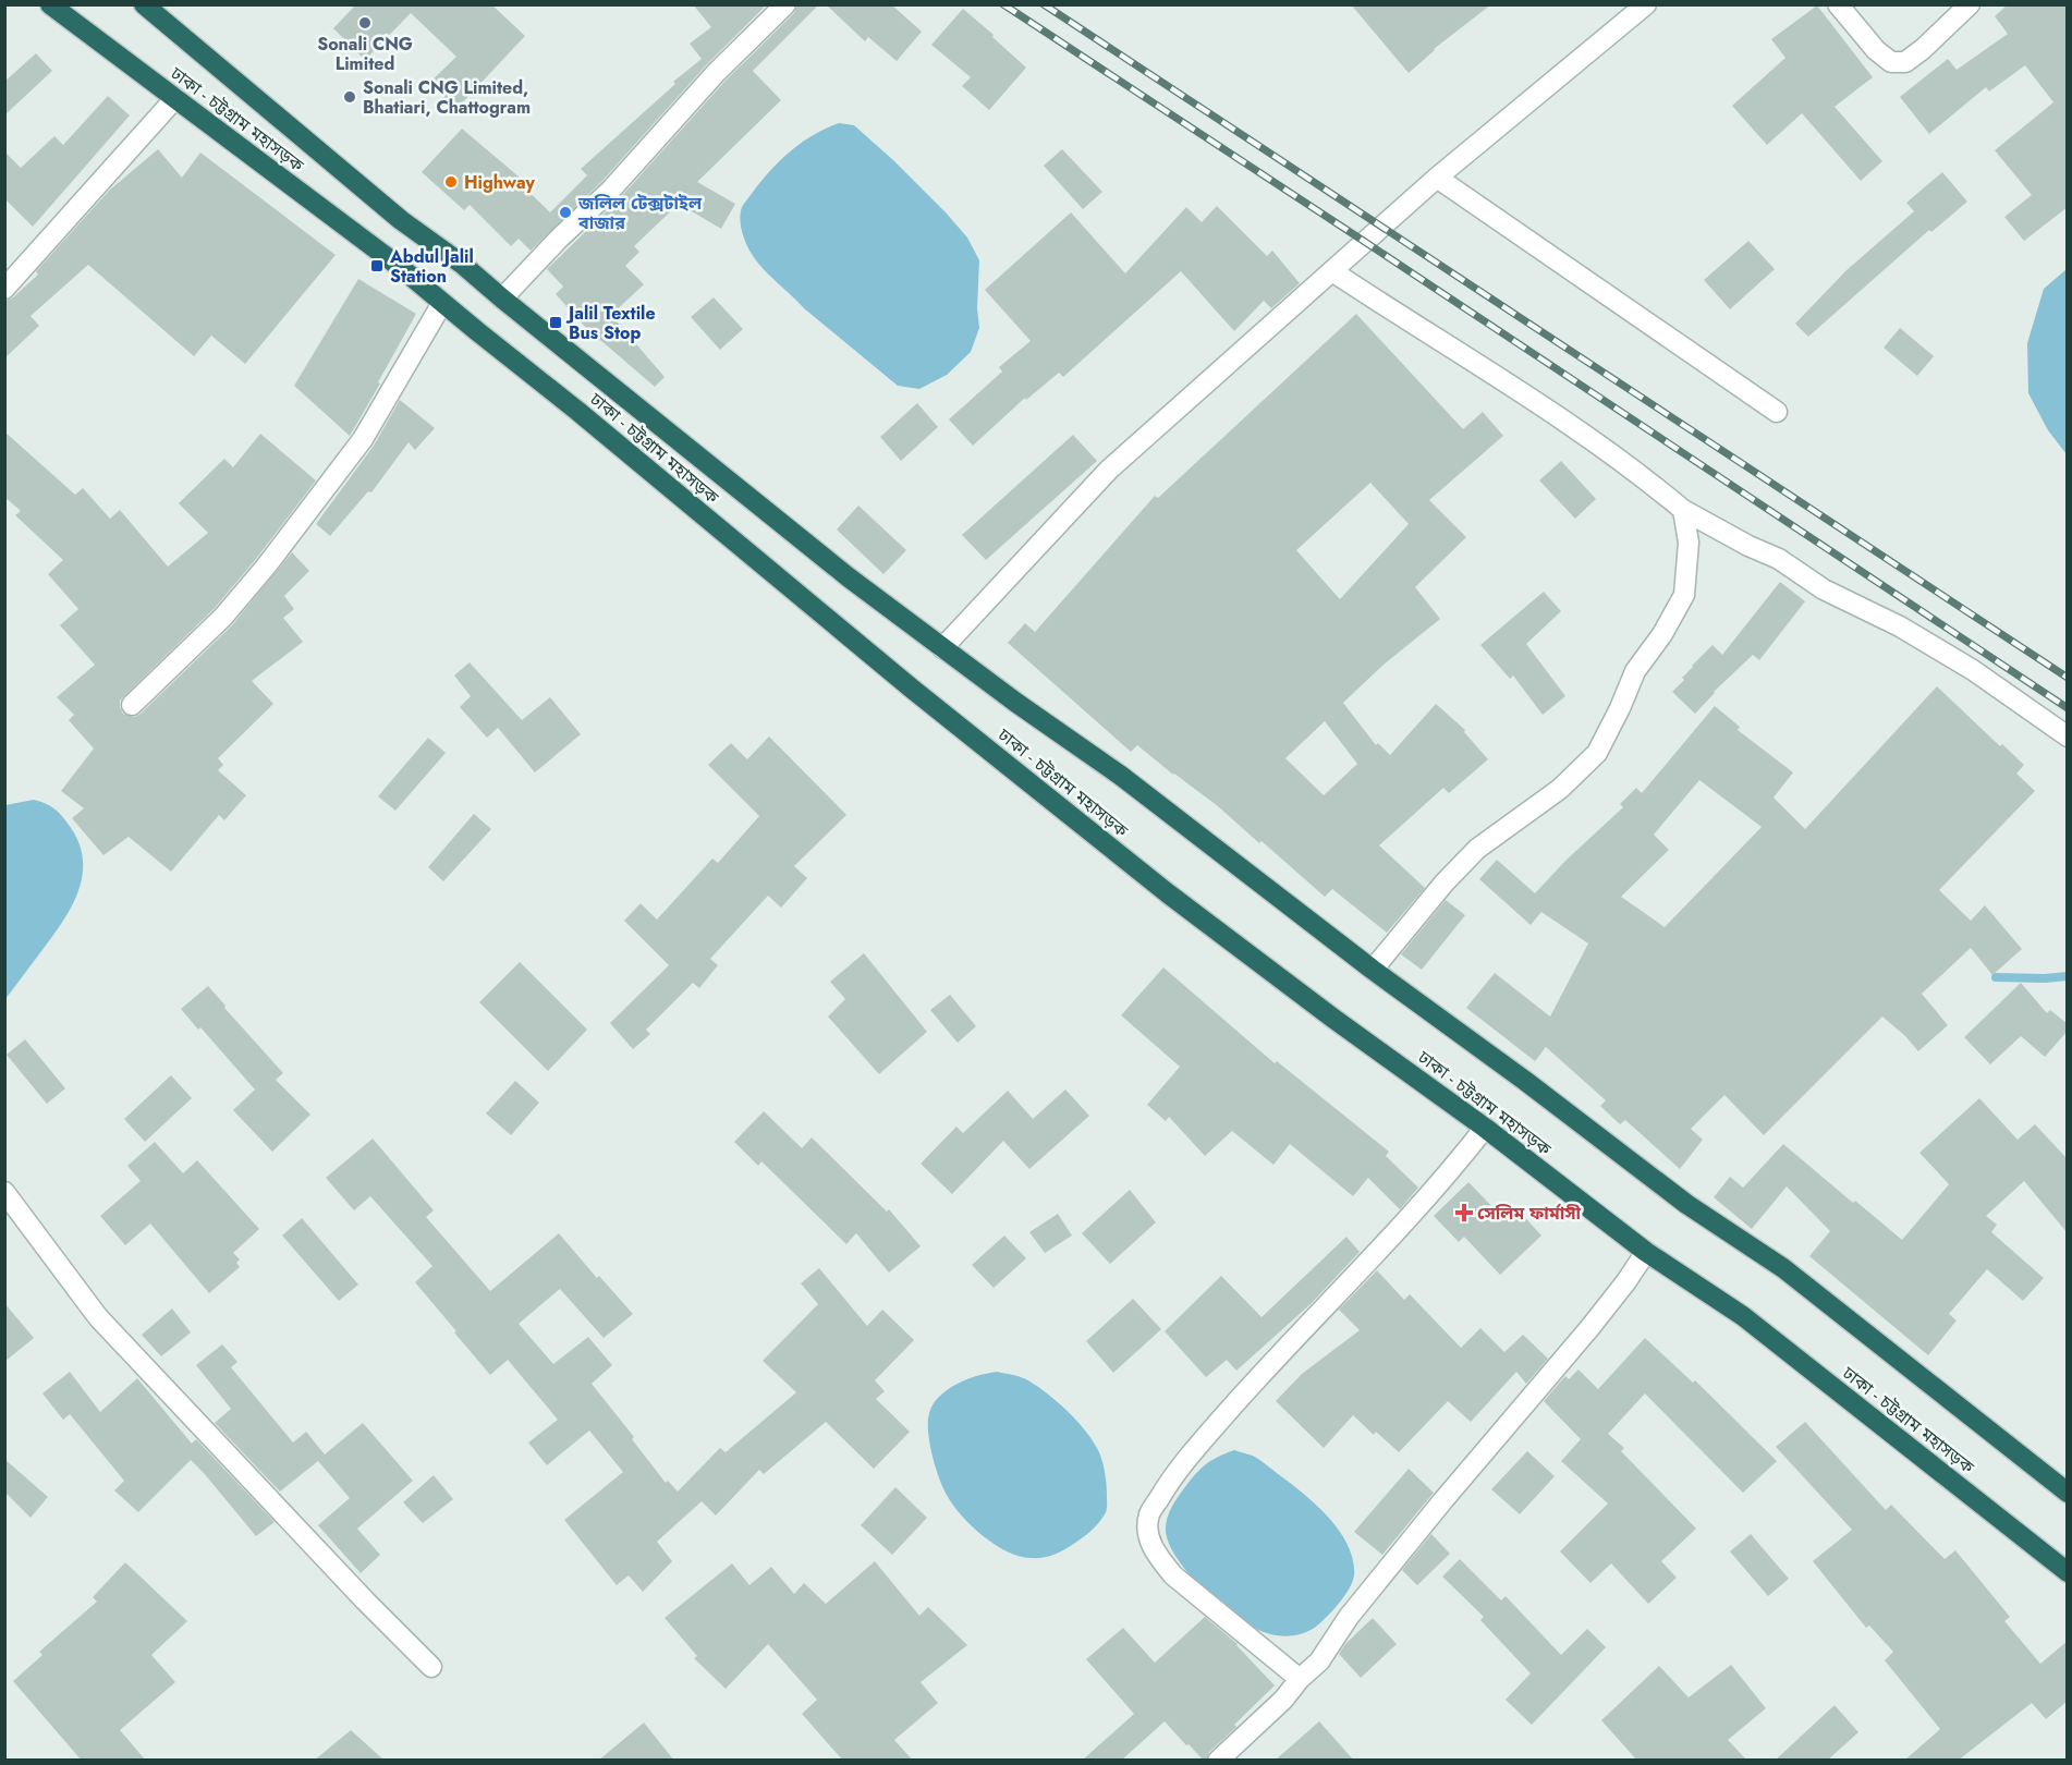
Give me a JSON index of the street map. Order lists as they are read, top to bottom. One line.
{"streets":{"highway":["ঢাকা - চট্টগ্রাম মহাসড়ক"]},"places":{"other":["Sonali CNG Limited","Sonali CNG Limited, Bhatiari, Chattogram","Highway","জলিল টেক্সটাইল বাজার"],"transit":["Abdul Jalil Station","Jalil Textile Bus Stop"],"health":["সেলিম ফার্মাসী"]}}
